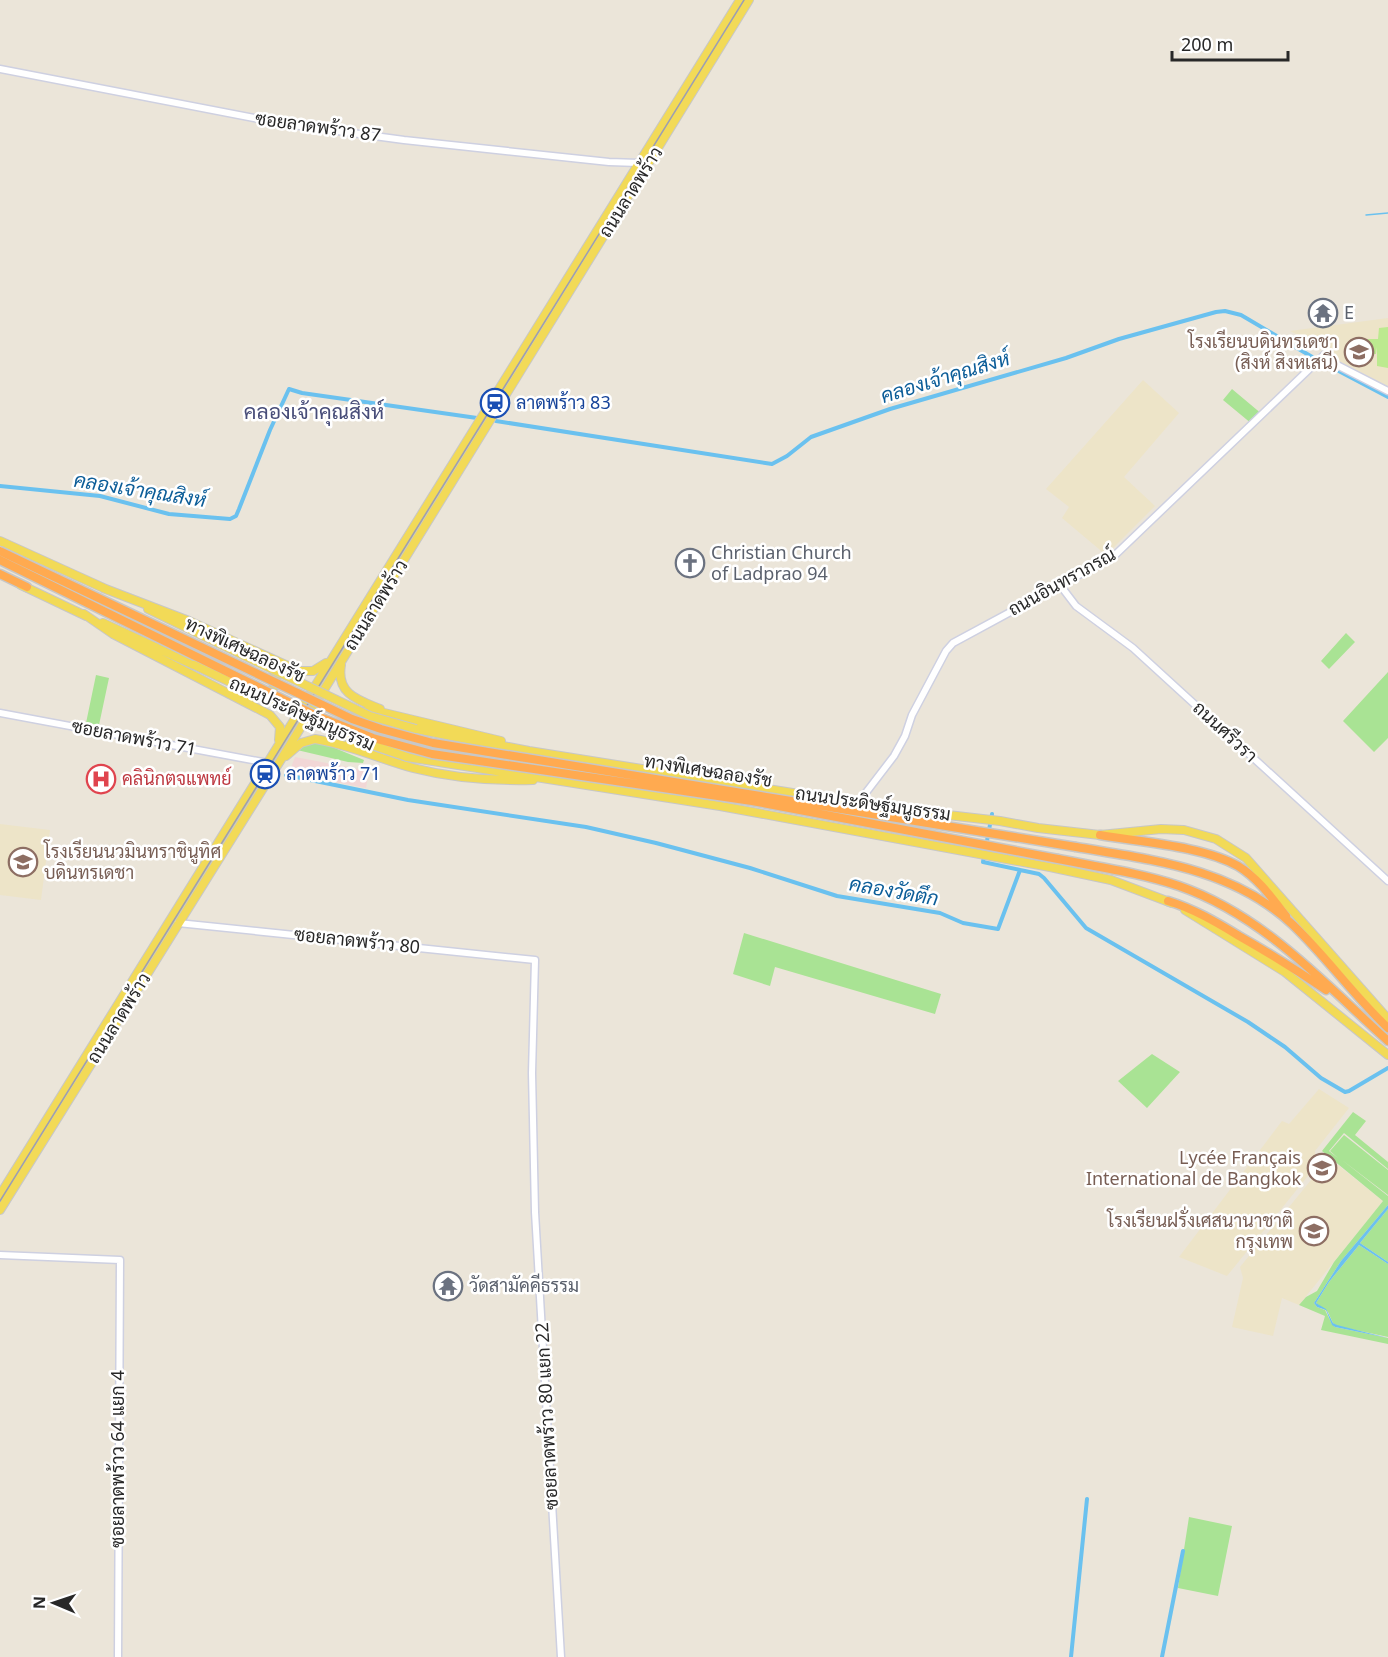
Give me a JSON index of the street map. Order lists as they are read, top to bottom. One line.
{"streets":{"highway":["ทางพิเศษฉลองรัช"],"main road":["ถนนลาดพร้าว","ถนนประดิษฐ์มนูธรรม"],"street":["ซอยลาดพร้าว 87","ถนนอินทราภรณ์","ถนนศรีวรา","ซอยลาดพร้าว 71","ซอยลาดพร้าว 80","ซอยลาดพร้าว 80 แยก 22","ซอยลาดพร้าว 64 แยก 4"]},"crossings":[["ซอยลาดพร้าว 87","ถนนลาดพร้าว"],["ถนนลาดพร้าว","ซอยลาดพร้าว 71"],["ถนนลาดพร้าว","ซอยลาดพร้าว 80"],["ถนนอินทราภรณ์","ถนนประดิษฐ์มนูธรรม"],["ถนนอินทราภรณ์","ถนนศรีวรา"],["ซอยลาดพร้าว 80","ซอยลาดพร้าว 80 แยก 22"]],"districts":["คลองเจ้าคุณสิงห์"],"water":["คลองเจ้าคุณสิงห์","คลองวัดตึก"],"places":{"temple":["E","วัดสามัคคีธรรม"],"school or university":["โรงเรียนบดินทรเดชา (สิงห์ สิงหเสนี)","โรงเรียนนวมินทราชินูทิศ บดินทรเดชา","Lycée Français International de Bangkok","โรงเรียนฝรั่งเศสนานาชาติ กรุงเทพ"],"station":["ลาดพร้าว 83","ลาดพร้าว 71"],"church":["Christian Church of Ladprao 94"],"hospital":["คลินิกตจแพทย์"]},"scale_bar":"200 m","north":"left"}
